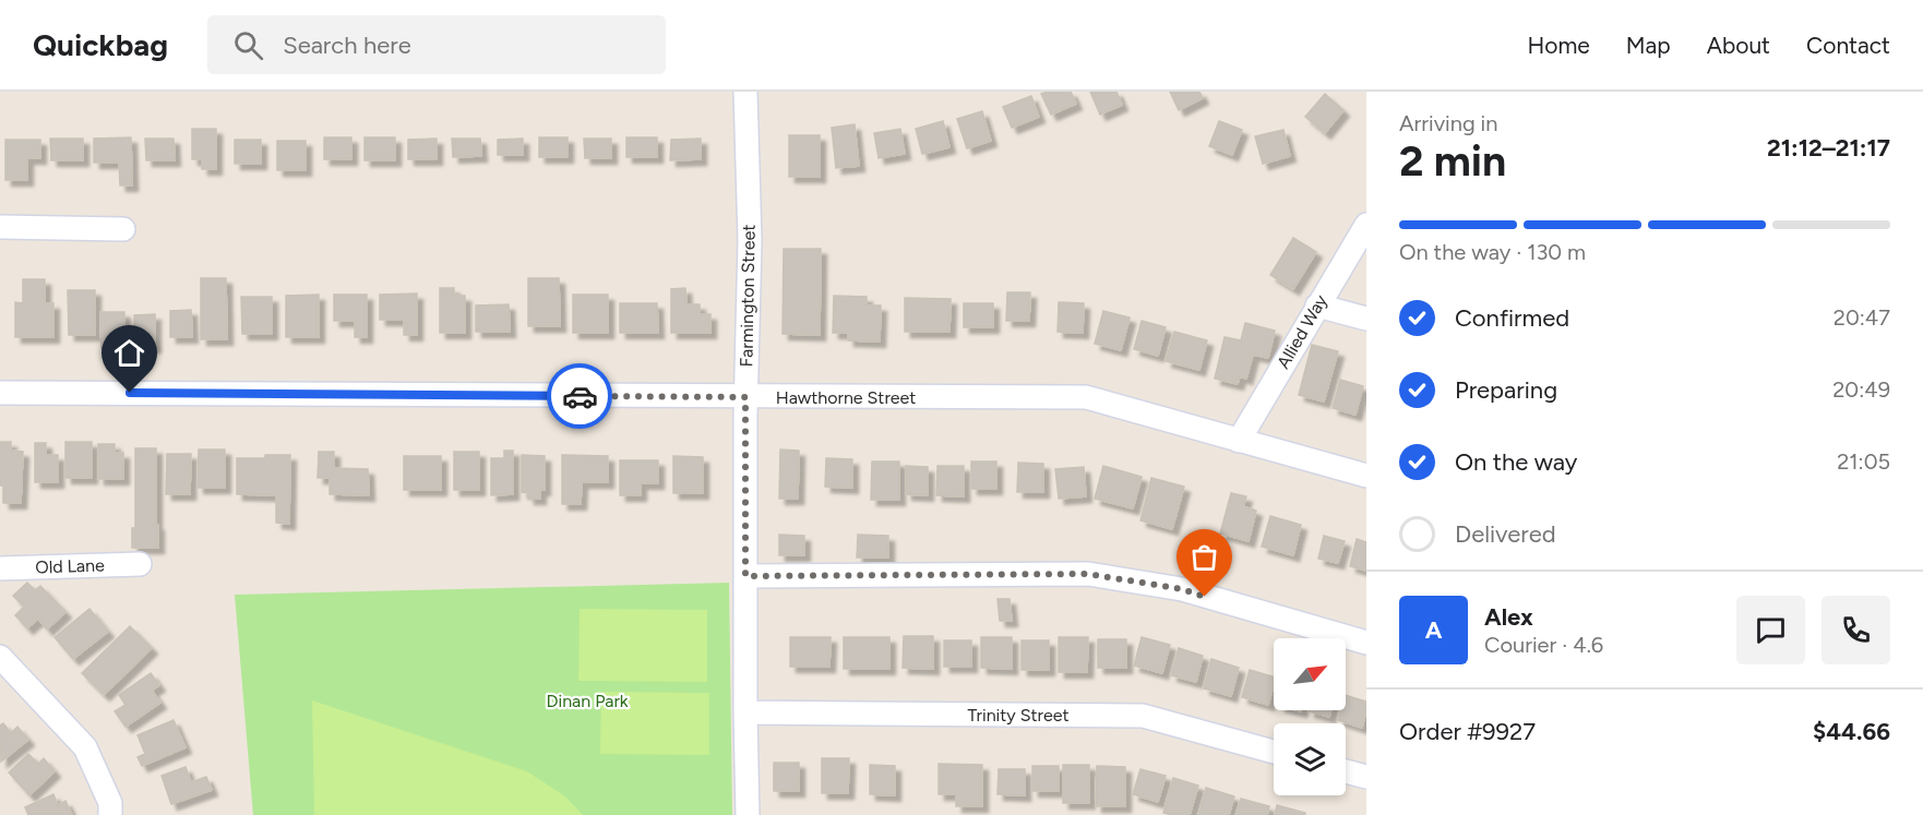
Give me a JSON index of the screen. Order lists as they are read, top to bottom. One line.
{"streets":{"street":["Farmington Street","Allied Way","Hawthorne Street","Old Lane","Trinity Street"]},"crossings":[["Farmington Street","Hawthorne Street"],["Farmington Street","Trinity Street"],["Allied Way","Hawthorne Street"]],"parks":["Dinan Park"],"north":"top right","page":{"header":"Quickbag","search":"Search here","nav":["Home","Map","About","Contact"],"heading":["2 min","Arriving in","21:12–21:17"],"panel":["Alex","Courier · 4.6","Order #9927","$44.66"],"bar":"On the way · 130 m","list":[["Confirmed","20:47"],["Preparing","20:49"],["On the way","21:05"],"Delivered"],"round":"A"}}
